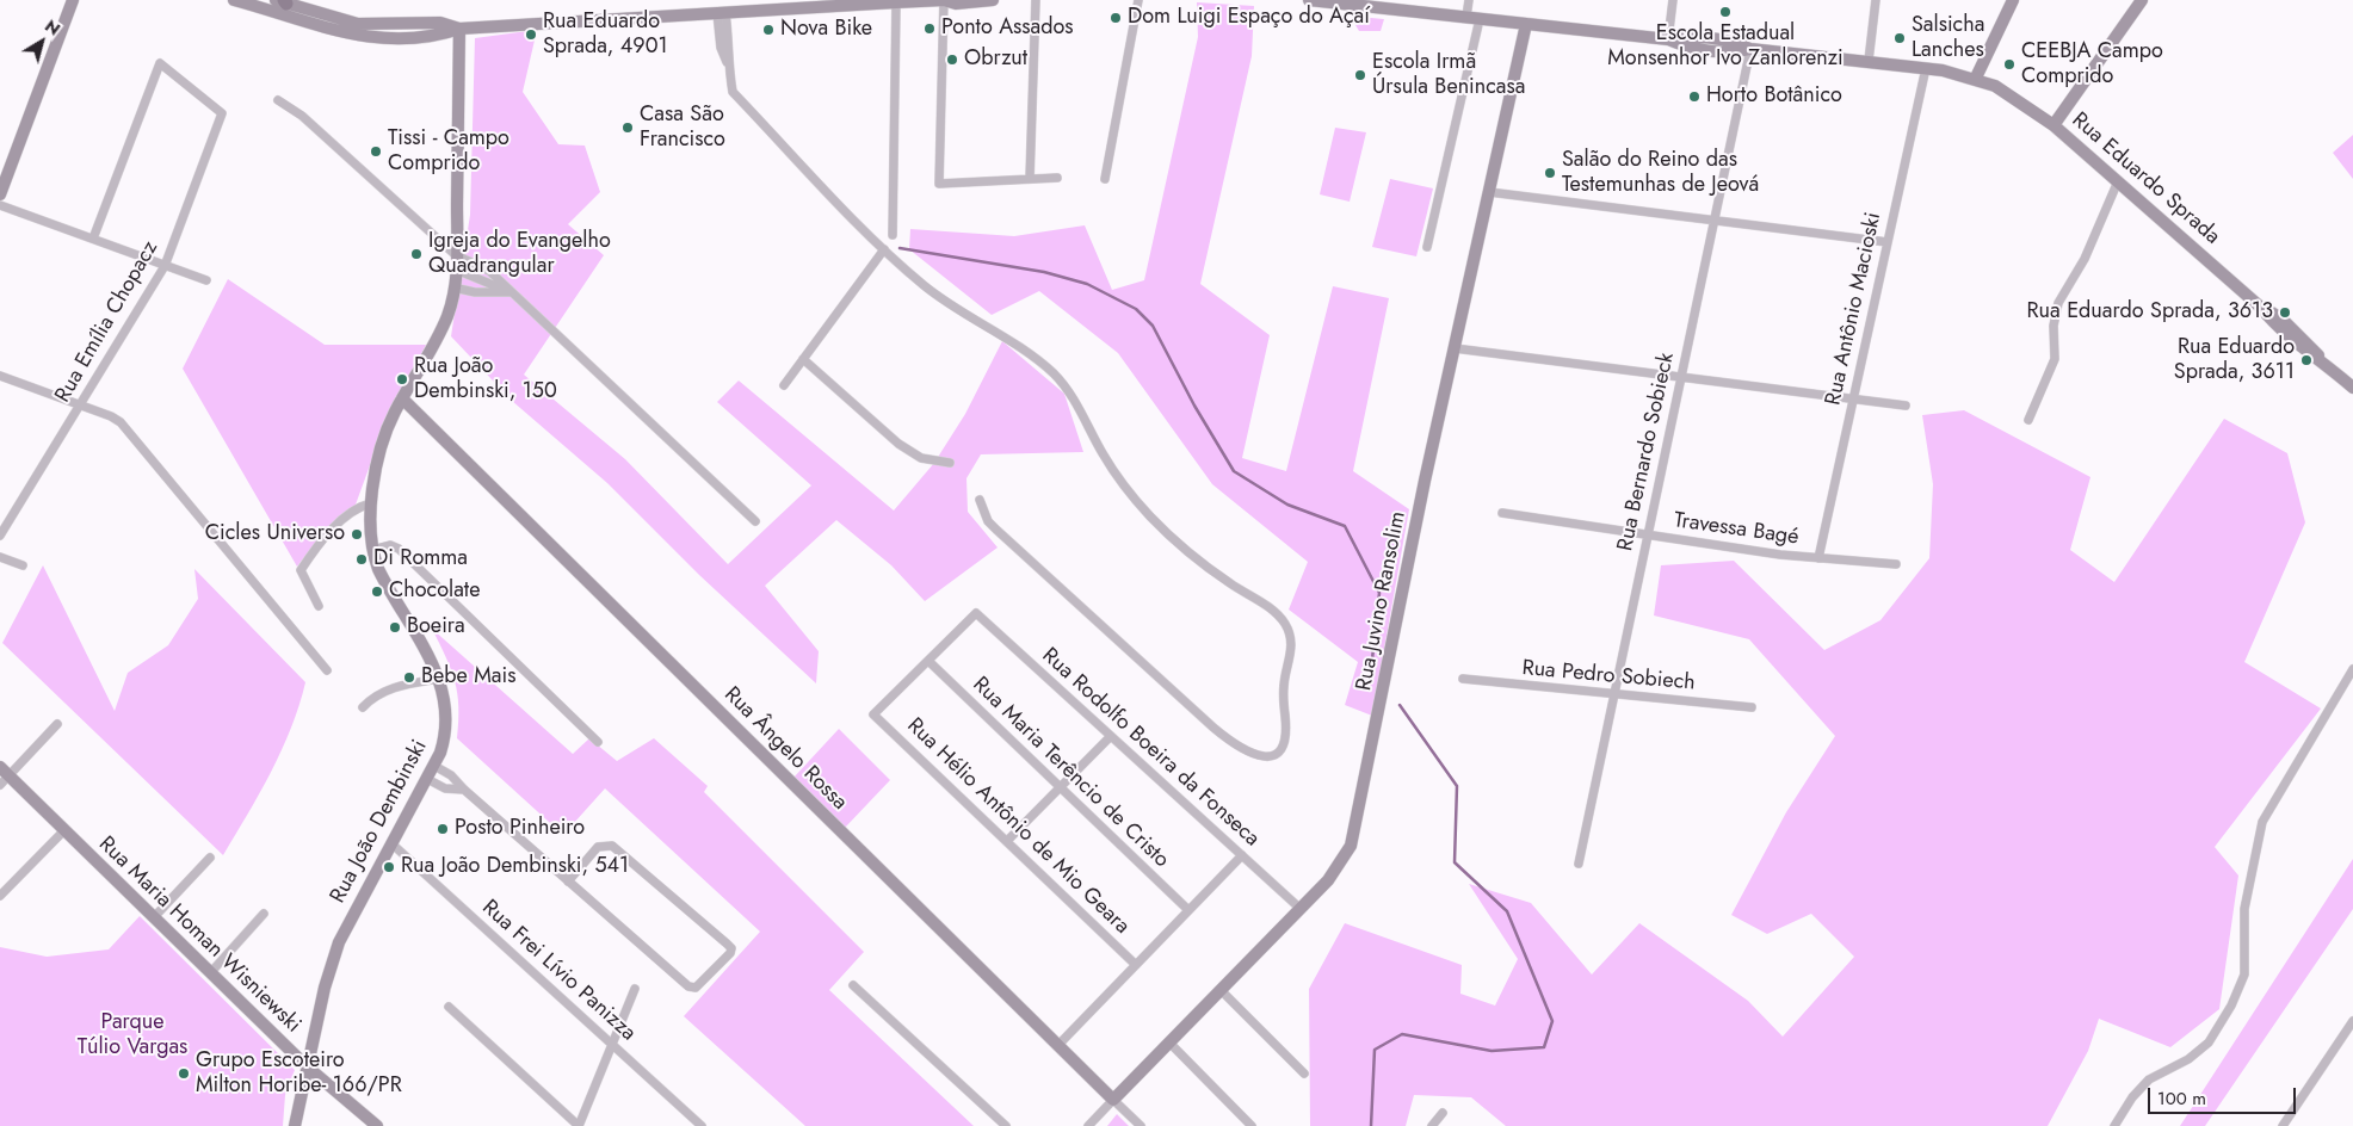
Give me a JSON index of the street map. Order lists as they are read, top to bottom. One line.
{"streets":{"main road":["Rua Eduardo Sprada","Rua Juvino Ransolim","Rua Ângelo Rossa","Rua João Dembinski","Rua Maria Homan Wisniewski"],"street":["Rua Antônio Macioski","Rua Emília Chopacz","Rua Bernardo Sobieck","Travessa Bagé","Rua Pedro Sobiech","Rua Rodolfo Boeira da Fonseca","Rua Maria Terêncio de Cristo","Rua Hélio Antônio de Mio Geara","Rua Frei Lívio Panizza"]},"crossings":[["Rua Eduardo Sprada","Rua Antônio Macioski"],["Rua Eduardo Sprada","Rua Bernardo Sobieck"],["Rua Eduardo Sprada","Rua Juvino Ransolim"],["Rua Antônio Macioski","Travessa Bagé"],["Rua Bernardo Sobieck","Travessa Bagé"],["Rua Bernardo Sobieck","Rua Pedro Sobiech"],["Rua Juvino Ransolim","Rua Rodolfo Boeira da Fonseca"],["Rua Juvino Ransolim","Rua Ângelo Rossa"],["Rua Rodolfo Boeira da Fonseca","Rua Maria Terêncio de Cristo"],["Rua Rodolfo Boeira da Fonseca","Rua Hélio Antônio de Mio Geara"],["Rua Ângelo Rossa","Rua João Dembinski"],["Rua Maria Terêncio de Cristo","Rua Hélio Antônio de Mio Geara"],["Rua João Dembinski","Rua Maria Homan Wisniewski"],["Rua João Dembinski","Rua Frei Lívio Panizza"]],"parks":["Parque Túlio Vargas"],"places":["Escola Estadual Monsenhor Ivo Zanlorenzi","Dom Luigi Espaço do Açaí","Ponto Assados","Nova Bike","Rua Eduardo Sprada, 4901","Salsicha Lanches","Obrzut","CEEBJA Campo Comprido","Escola Irmã Úrsula Benincasa","Horto Botânico","Casa São Francisco","Tissi - Campo Comprido","Salão do Reino das Testemunhas de Jeová","Igreja do Evangelho Quadrangular","Rua Eduardo Sprada, 3613","Rua Eduardo Sprada, 3611","Rua João Dembinski, 150","Cicles Universo","Di Romma","Chocolate","Boeira","Bebe Mais","Posto Pinheiro","Rua João Dembinski, 541","Grupo Escoteiro Milton Horibe- 166/PR"],"scale_bar":"100 m","north":"top right"}
